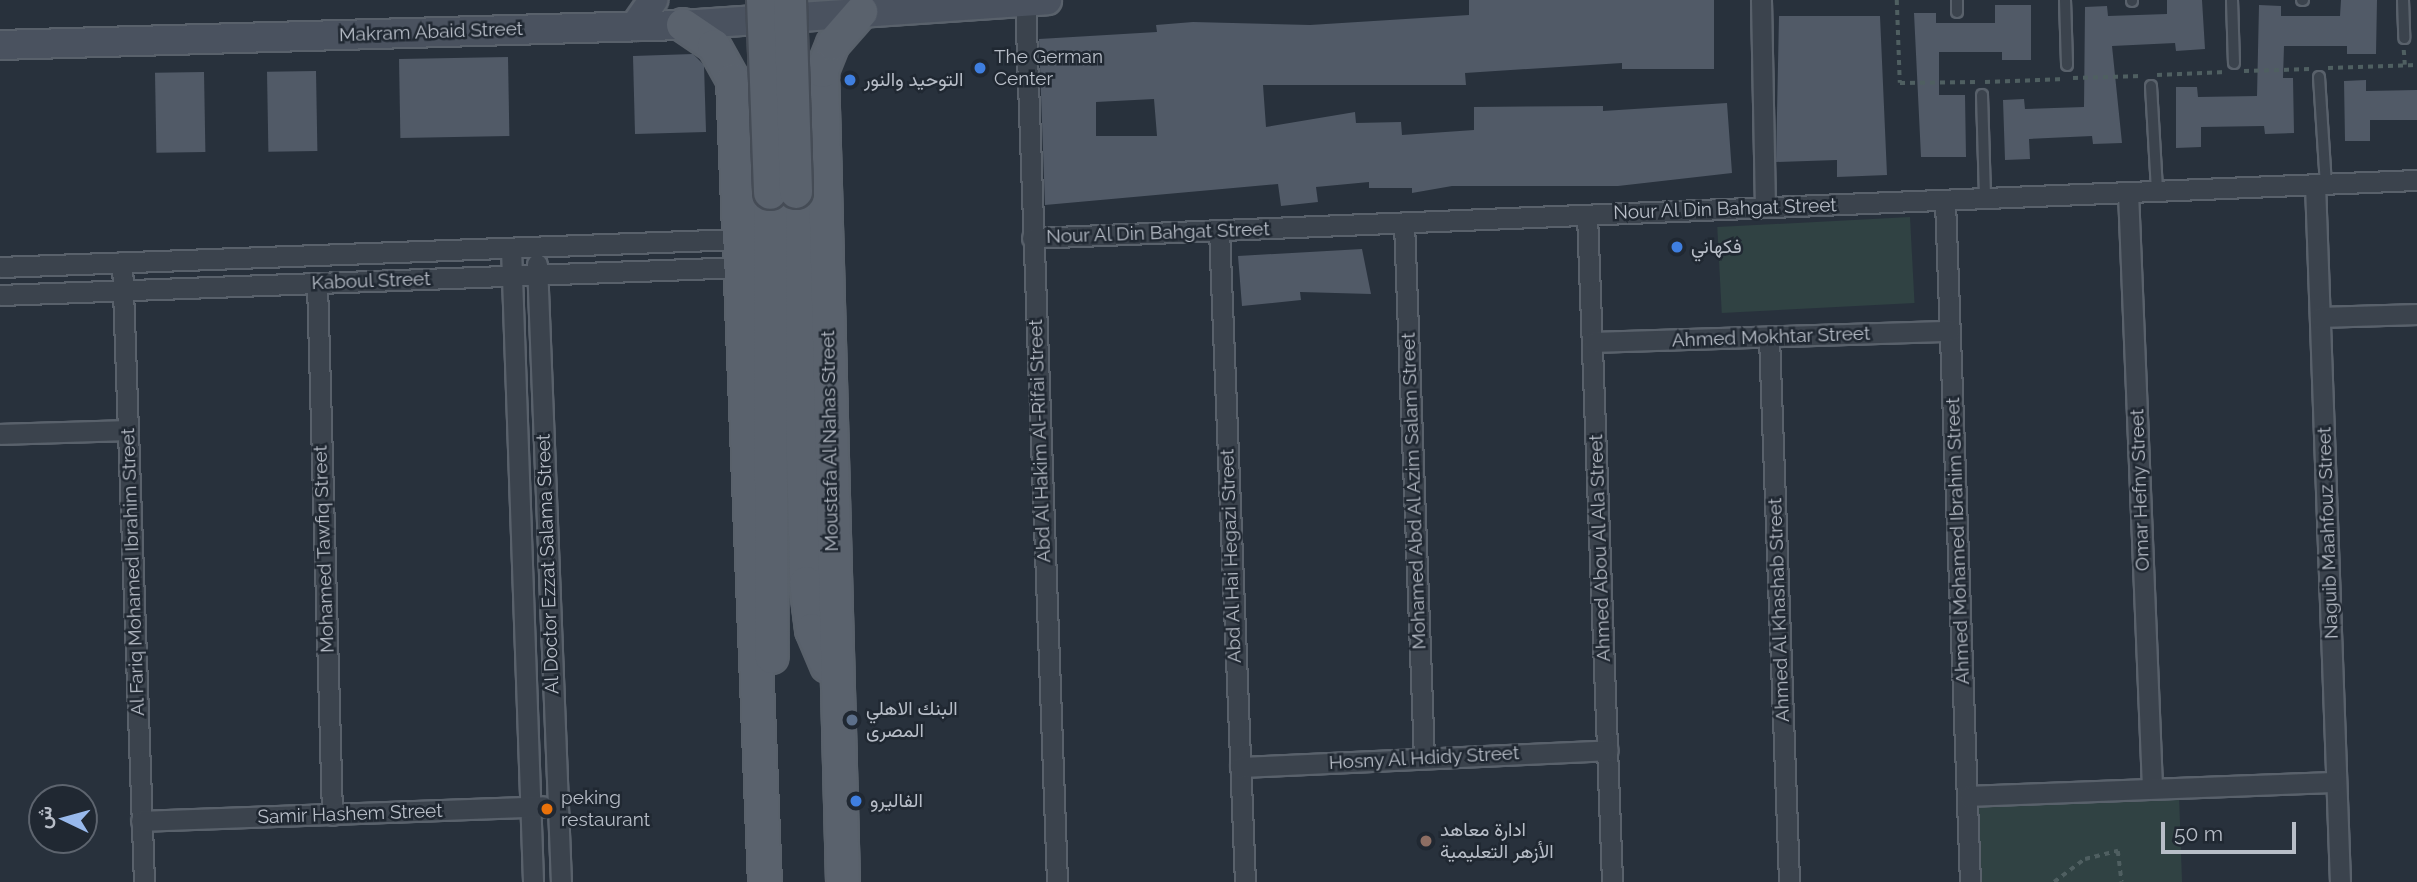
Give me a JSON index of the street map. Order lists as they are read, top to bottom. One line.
{"streets":{"main road":["Moustafa Al Nahas Street"],"street":["Makram Abaid Street","Nour Al Din Bahgat Street","Kaboul Street","Ahmed Mokhtar Street","Abd Al Hakim Al-Rifai Street","Omar Hefny Street","Mohamed Abd Al Azim Salam Street","Naguib Maahfouz Street","Ahmed Mohamed Ibrahim Street","Ahmed Abou Al Ala Street","Mohamed Tawfiq Street","Abd Al Hai Hegazi Street","Al Doctor Ezzat Salama Street","Al Fariq Mohamed Ibrahim Street","Ahmed Al Khashab Street","Hosny Al Hdidy Street","Samir Hashem Street"]},"crossings":[["Makram Abaid Street","Moustafa Al Nahas Street"],["Makram Abaid Street","Abd Al Hakim Al-Rifai Street"],["Nour Al Din Bahgat Street","Abd Al Hakim Al-Rifai Street"],["Nour Al Din Bahgat Street","Omar Hefny Street"],["Nour Al Din Bahgat Street","Mohamed Abd Al Azim Salam Street"],["Nour Al Din Bahgat Street","Naguib Maahfouz Street"],["Nour Al Din Bahgat Street","Ahmed Mohamed Ibrahim Street"],["Nour Al Din Bahgat Street","Ahmed Abou Al Ala Street"],["Nour Al Din Bahgat Street","Abd Al Hai Hegazi Street"],["Kaboul Street","Mohamed Tawfiq Street"],["Kaboul Street","Al Doctor Ezzat Salama Street"],["Kaboul Street","Al Fariq Mohamed Ibrahim Street"],["Ahmed Mokhtar Street","Ahmed Mohamed Ibrahim Street"],["Ahmed Mokhtar Street","Ahmed Abou Al Ala Street"],["Ahmed Mokhtar Street","Ahmed Al Khashab Street"],["Mohamed Abd Al Azim Salam Street","Hosny Al Hdidy Street"],["Ahmed Abou Al Ala Street","Hosny Al Hdidy Street"],["Mohamed Tawfiq Street","Samir Hashem Street"],["Abd Al Hai Hegazi Street","Hosny Al Hdidy Street"],["Al Doctor Ezzat Salama Street","Samir Hashem Street"],["Al Fariq Mohamed Ibrahim Street","Samir Hashem Street"]],"places":["The German Center","التوحيد والنور","فكهاني","البنك الاهلي المصرى","الفاليرو","peking restaurant","ادارة معاهد الأزهر التعليمية"],"scale_bar":"50 m","north":"left"}
